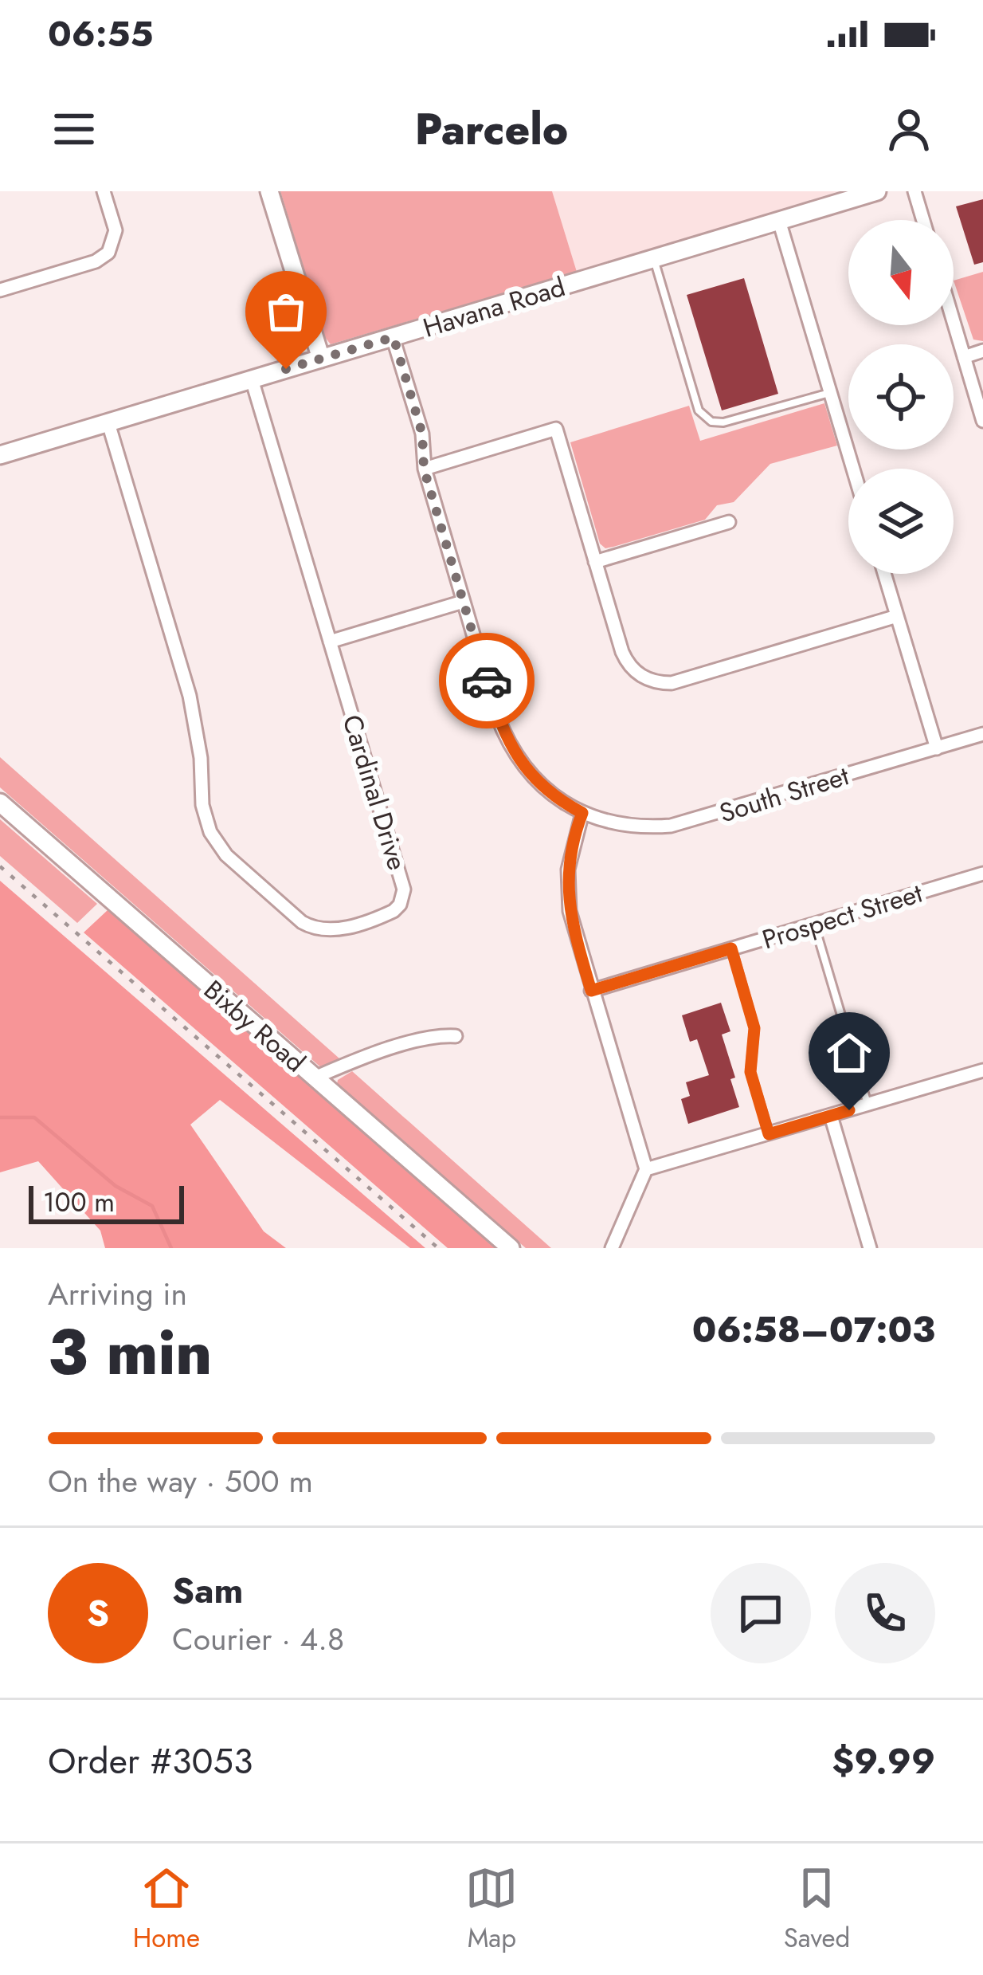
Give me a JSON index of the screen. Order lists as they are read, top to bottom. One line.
{"streets":{"street":["Havana Road","Cardinal Drive","South Street","Prospect Street","Bixby Road"]},"crossings":[["Havana Road","Cardinal Drive"],["Havana Road","South Street"]],"scale_bar":"100 m","north":"bottom","page":{"status":"06:55","header":"Parcelo","scale":"100 m","heading":["3 min","Arriving in","06:58–07:03"],"panel":["Sam","Courier · 4.8","Order #3053","$9.99"],"bar":"On the way · 500 m","round":"S","tabs":["Home","Map","Saved"]}}
